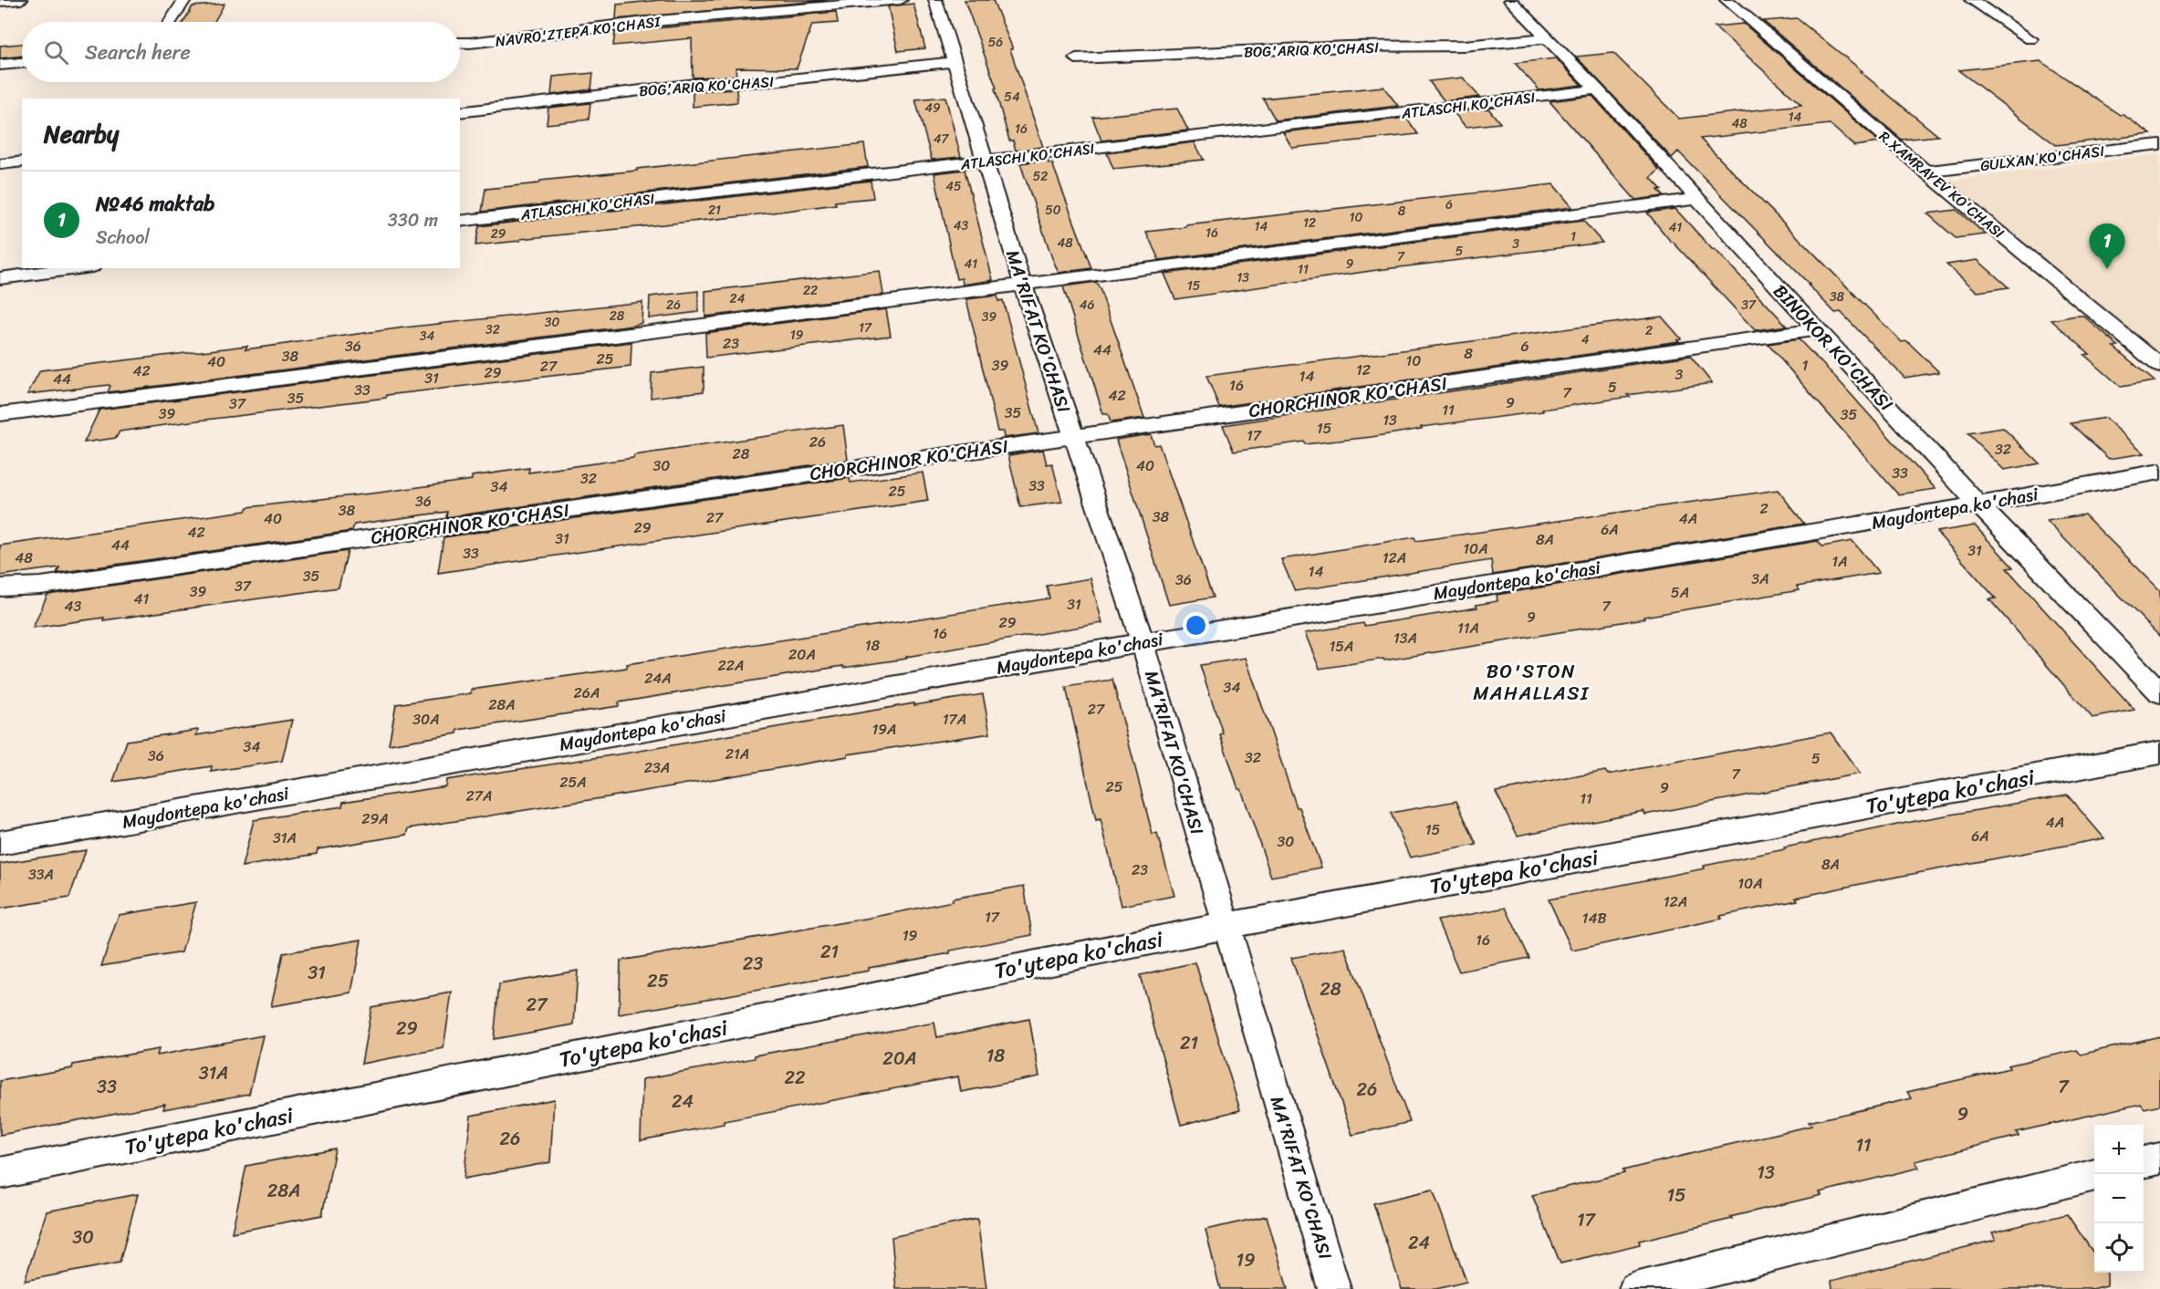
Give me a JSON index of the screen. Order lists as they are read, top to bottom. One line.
{"streets":{"street":["NAVRO'ZTEPA KO'CHASI","BOG'ARIQ KO'CHASI","ATLASCHI KO'CHASI","GULXAN KO'CHASI","R.XAMRAYEV KO'CHASI","MA'RIFAT KO'CHASI","BINOKOR KO'CHASI","CHORCHINOR KO'CHASI","Maydontepa ko'chasi","To'ytepa ko'chasi"]},"crossings":[["BOG'ARIQ KO'CHASI","MA'RIFAT KO'CHASI"],["BOG'ARIQ KO'CHASI","BINOKOR KO'CHASI"],["ATLASCHI KO'CHASI","MA'RIFAT KO'CHASI"],["ATLASCHI KO'CHASI","BINOKOR KO'CHASI"],["GULXAN KO'CHASI","R.XAMRAYEV KO'CHASI"],["MA'RIFAT KO'CHASI","CHORCHINOR KO'CHASI"],["MA'RIFAT KO'CHASI","Maydontepa ko'chasi"],["MA'RIFAT KO'CHASI","To'ytepa ko'chasi"],["BINOKOR KO'CHASI","CHORCHINOR KO'CHASI"],["BINOKOR KO'CHASI","Maydontepa ko'chasi"]],"districts":["BO'STON MAHALLASI"],"house_numbers":["56","54","49","14","48","16","47","52","45","6","21","50","8","10","12","43","14","41","16","29","1","48","3","5","7","41","9","11","13","15","22","38","24","26","46","37","28","39","30","17","32","2","19","34","4","23","36","6","44","8","38","25","10","40","39","1","27","12","42","29","3","14","31","44","16","5","33","7","42","35","9","37","11","35","39","35","13","15","17","26","32","28","30","40","33","32","33","34","25","36","2","38","38","27","40","4A","29","6A","42","31","8A","44","10A","31","33","48","12A","1A","14","35","3A","36","37","39","5A","41","31","43","7","9","29","11A","16","13A","18","15A","20A","22A","24A","34","26A","28A","27","30A","17A","19A","34","21A","36","32","5","23A","7","25A","25","9","27A","11","29A","4A","15","6A","31A","30","8A","23","33A","10A","12A","17","14B","19","16","21","23","31","25","28","27","29","21","18","20A","31A","22","33","7","26","24","9","26","11","13","28A","15","17","30","24","19"],"page":{"search":"Search here","heading":"Nearby","list":[{"mark":"1","name":"№46 maktab","note":"School","value":"330 m"}],"pins":"1","map_buttons":["+","−"]}}
